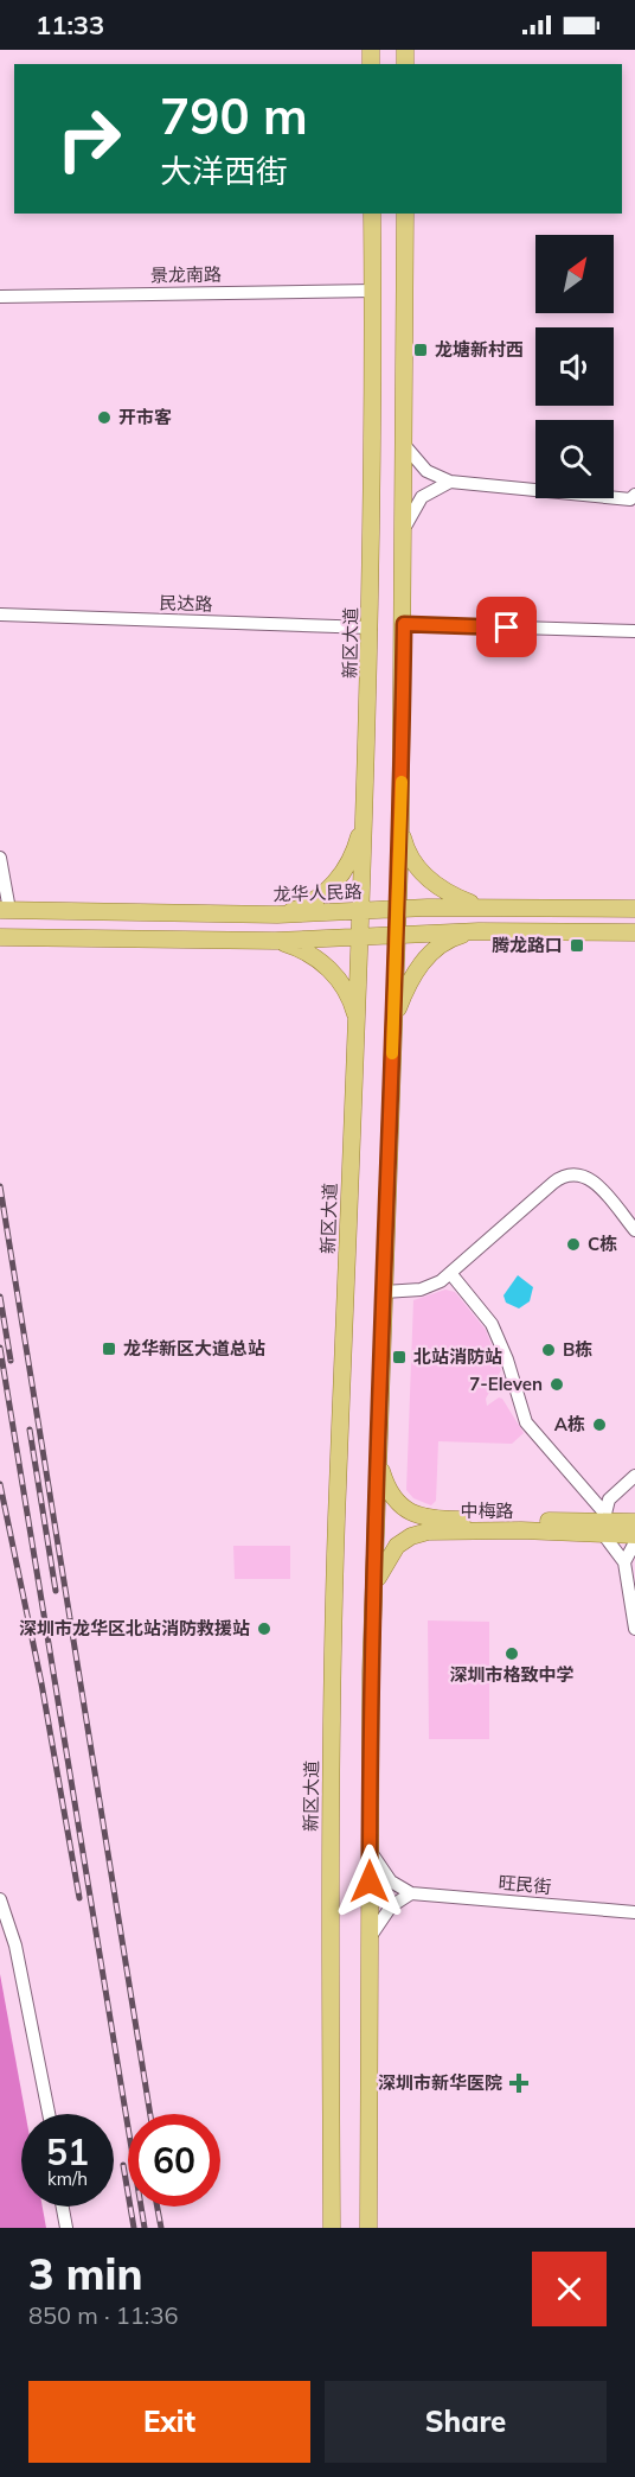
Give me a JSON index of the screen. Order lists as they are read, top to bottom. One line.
{"streets":{"main road":["新区大道","龙华人民路","中梅路"],"street":["景龙南路","民达路","旺民街"]},"crossings":[["景龙南路","新区大道"],["民达路","新区大道"],["新区大道","龙华人民路"]],"places":{"transit":["龙塘新村西","腾龙路口","龙华新区大道总站","北站消防站"],"other":["开市客","C栋","B栋","7-Eleven","A栋","深圳市龙华区北站消防救援站","深圳市格致中学"],"health":["深圳市新华医院"]},"north":"top right","page":{"status":"11:33","turn":["790 m","大洋西街"],"speed":"51 km/h","limit":"60","heading":["3 min","850 m · 11:36"],"buttons":["Exit","Share"]}}
